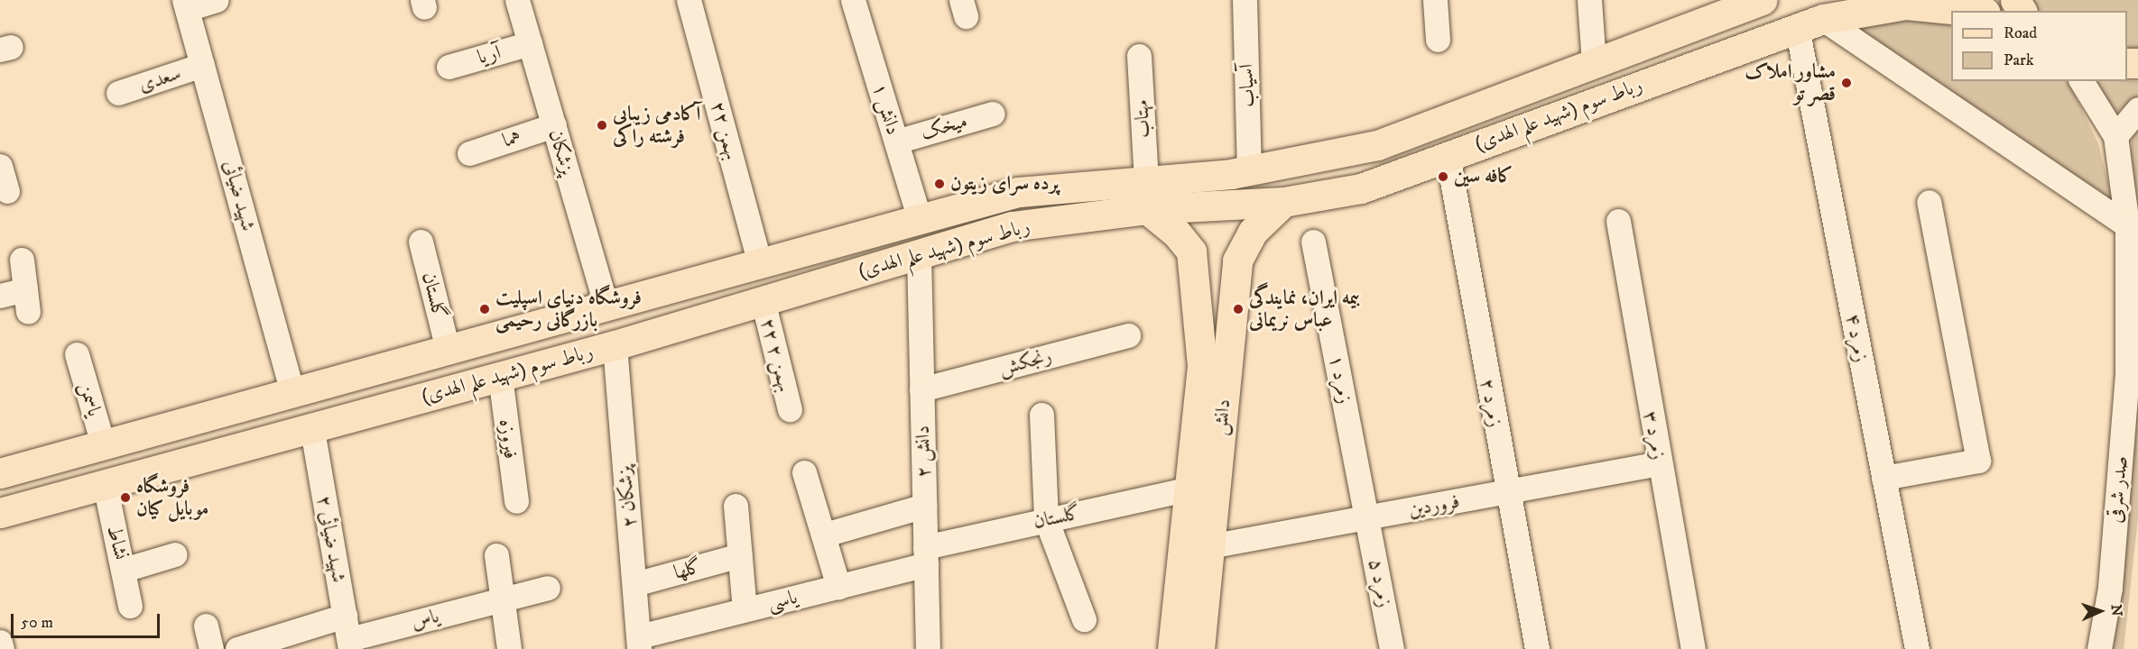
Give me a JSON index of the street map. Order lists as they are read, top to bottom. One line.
{"streets":{"main road":["رباط سوم (شهید علم الهدی)","دانش"],"street":["آریا","سعدی","آسیاب","دانش ۱","مهتاب","میخک","۲۲ بهمن","هما","پزشکان","شهید ضیائی","گلستان","زمرد ۴","۲۲ بهمن ۲","رنجکش","زمرد ۱","یاسمن","زمرد ۲","زمرد ۳","فیروزه","دانش ۲","صدر شرقی","پزشکان ۲","فروردین","شهید ضیائی ۲","نشاط","گلها","زمرد ۵","یاسی","یاس"]},"crossings":[["آریا","پزشکان"],["سعدی","شهید ضیائی"],["آسیاب","رباط سوم (شهید علم الهدی)"],["دانش ۱","رباط سوم (شهید علم الهدی)"],["دانش ۱","میخک"],["رباط سوم (شهید علم الهدی)","مهتاب"],["رباط سوم (شهید علم الهدی)","۲۲ بهمن"],["رباط سوم (شهید علم الهدی)","پزشکان"],["رباط سوم (شهید علم الهدی)","شهید ضیائی"],["رباط سوم (شهید علم الهدی)","گلستان"],["رباط سوم (شهید علم الهدی)","زمرد ۴"],["رباط سوم (شهید علم الهدی)","۲۲ بهمن ۲"],["رباط سوم (شهید علم الهدی)","یاسمن"],["رباط سوم (شهید علم الهدی)","زمرد ۲"],["رباط سوم (شهید علم الهدی)","دانش"],["رباط سوم (شهید علم الهدی)","فیروزه"],["رباط سوم (شهید علم الهدی)","دانش ۲"],["رباط سوم (شهید علم الهدی)","پزشکان ۲"],["رباط سوم (شهید علم الهدی)","شهید ضیائی ۲"],["رباط سوم (شهید علم الهدی)","نشاط"],["مهتاب","دانش"],["هما","پزشکان"],["گلستان","دانش"],["گلستان","دانش ۲"],["گلستان","یاسی"],["رنجکش","دانش ۲"],["زمرد ۱","فروردین"],["زمرد ۱","زمرد ۵"],["زمرد ۲","فروردین"],["دانش","فروردین"],["زمرد ۳","فروردین"],["دانش ۲","یاسی"],["پزشکان ۲","گلها"],["پزشکان ۲","یاسی"],["فروردین","زمرد ۵"],["شهید ضیائی ۲","یاس"]],"places":["مشاور املاک قصر تو","آکادمی زیبایی فرشته راکی","کافه سین","پرده سرای زیتون","فروشگاه دنیای اسپلیت بازرگانی رحیمی","بیمه ایران، نمایندگی عباس نریمانی","فروشگاه موبایل کیان"],"legend":["Road","Park"],"scale_bar":"50 m","north":"right"}
